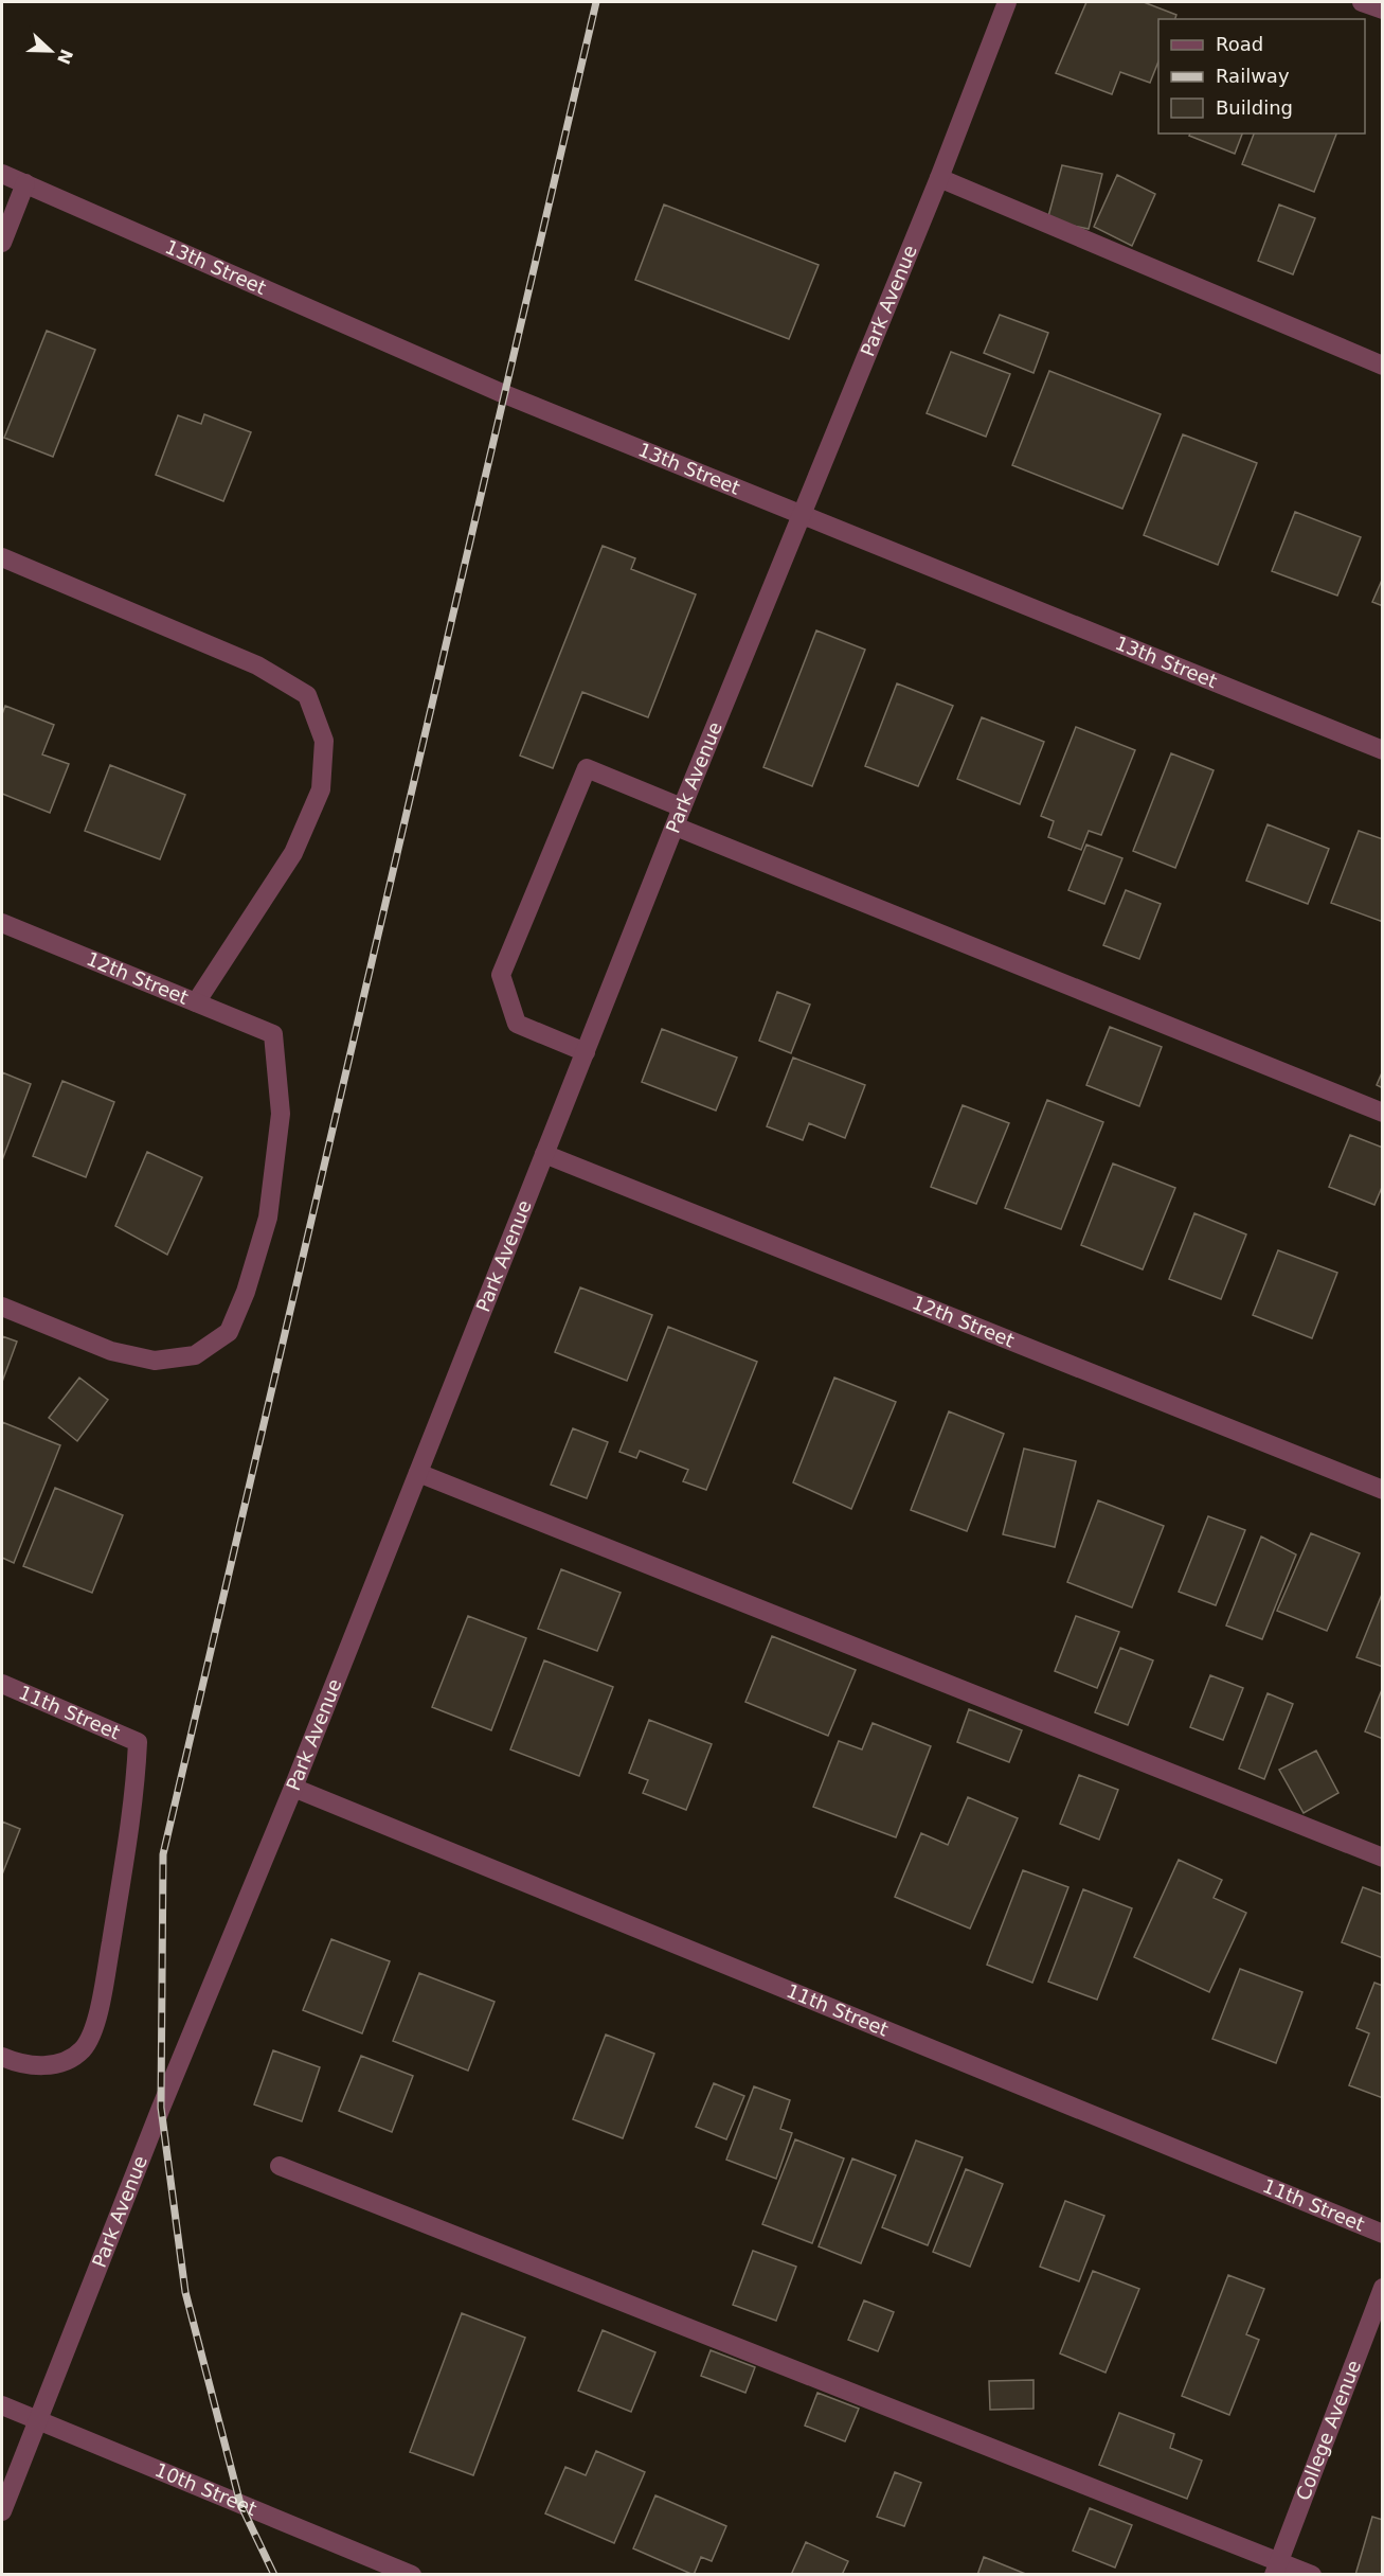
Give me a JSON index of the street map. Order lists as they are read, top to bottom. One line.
{"streets":{"street":["13th Street","Park Avenue","12th Street","11th Street","College Avenue","10th Street"]},"crossings":[["13th Street","Park Avenue"],["Park Avenue","12th Street"],["Park Avenue","11th Street"],["Park Avenue","10th Street"]],"legend":["Road","Railway","Building"],"north":"right"}
